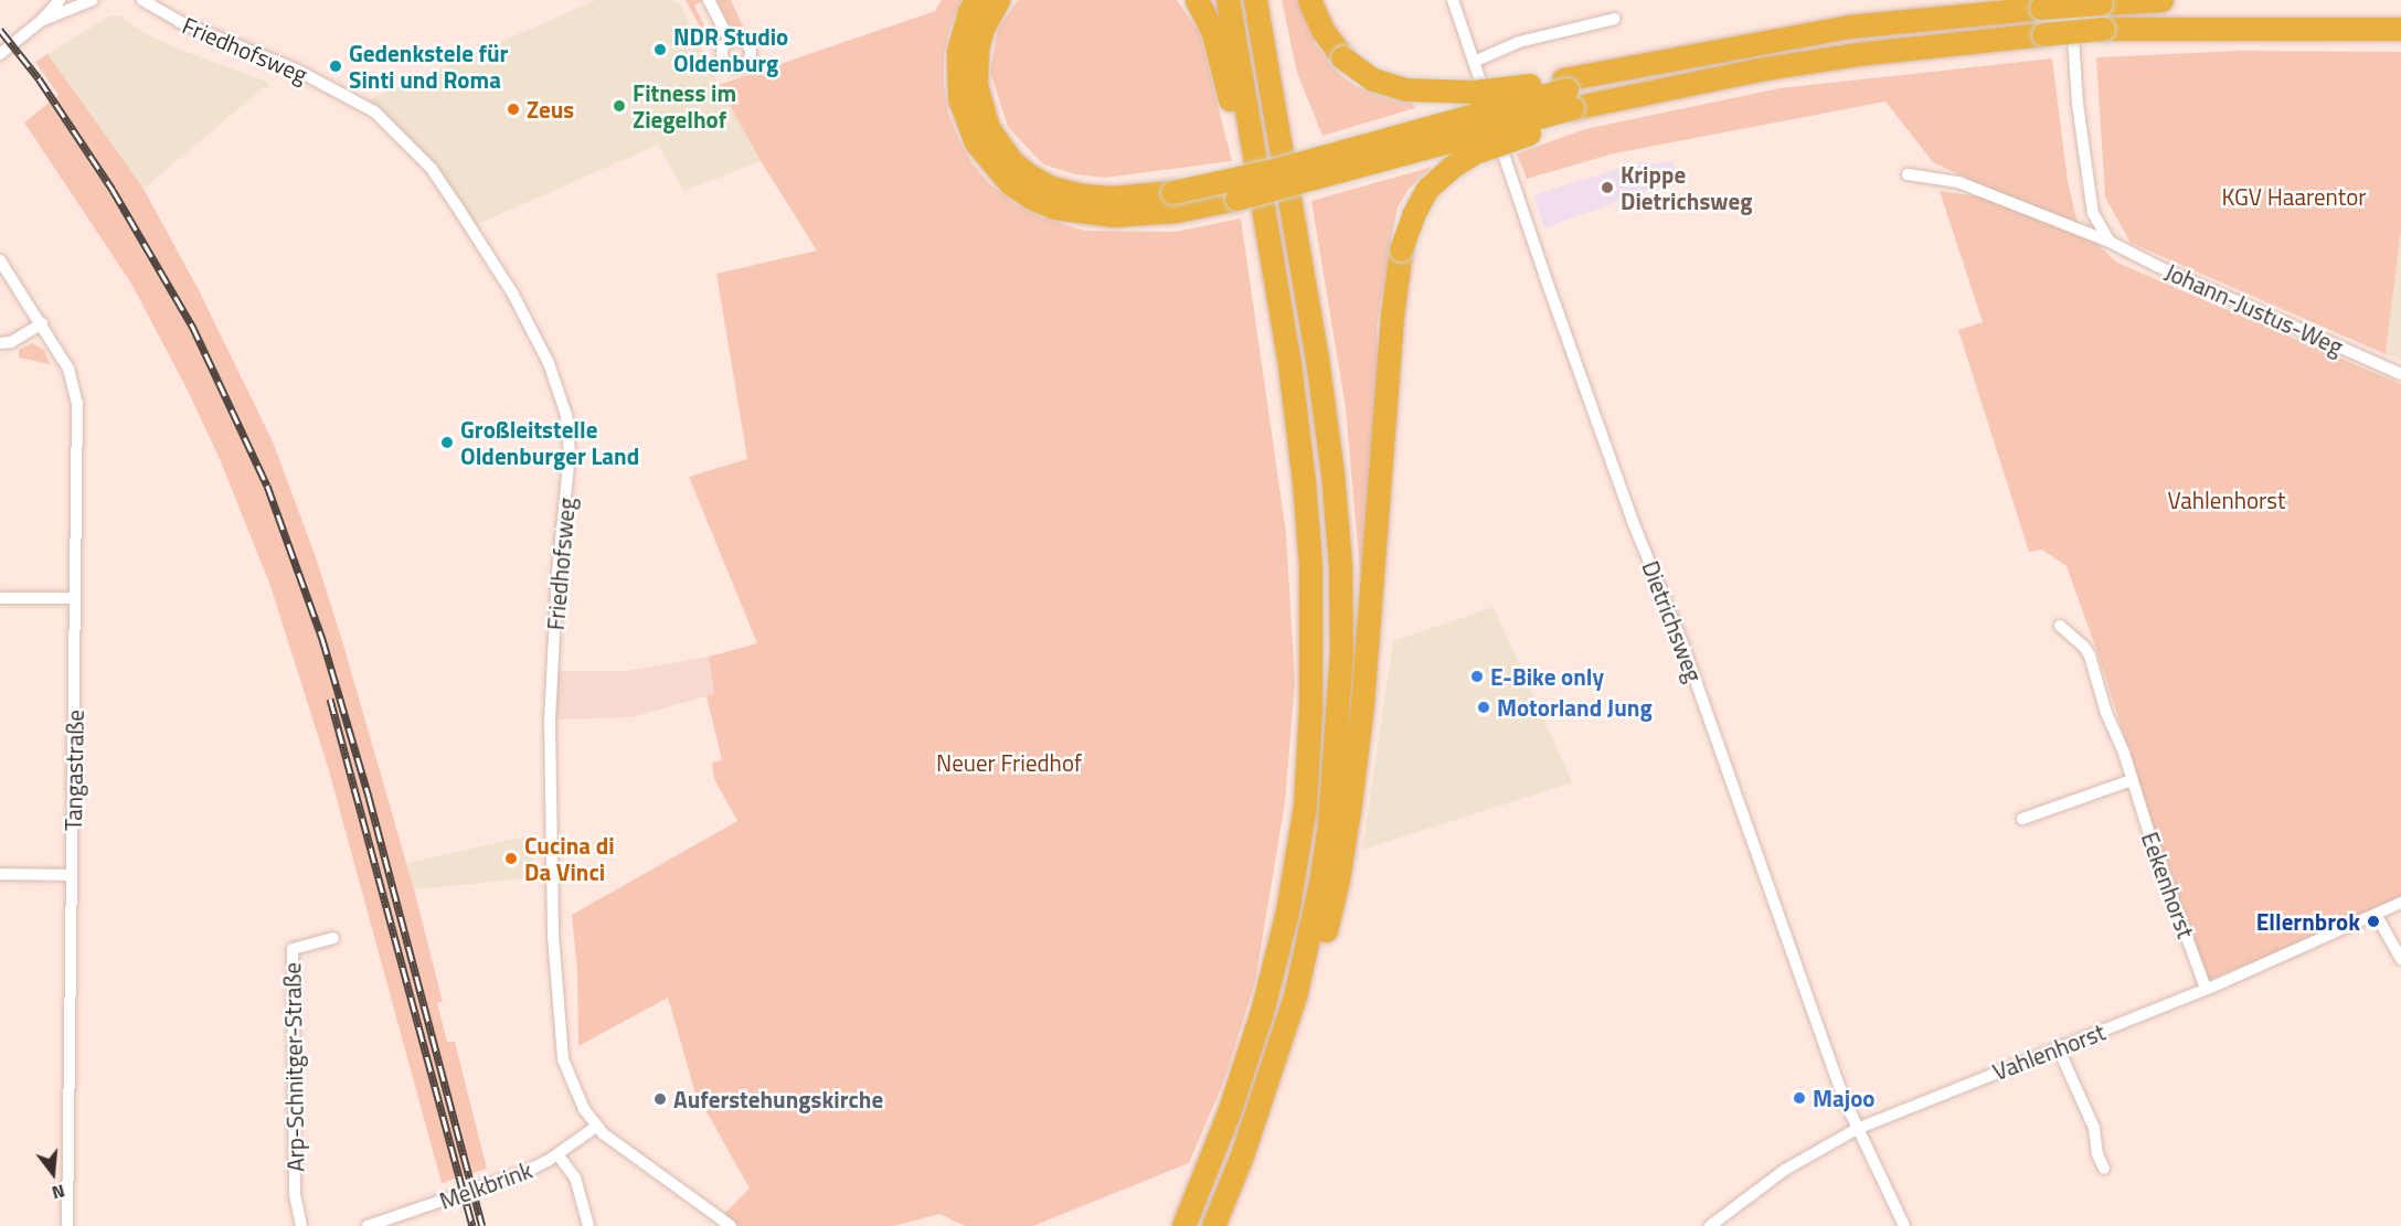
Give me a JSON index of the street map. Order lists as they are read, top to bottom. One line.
{"streets":{"street":["Friedhofsweg","Johann-Justus-Weg","Dietrichsweg","Tangastraße","Eekenhorst","Vahlenhorst","Arp-Schnitger-Straße","Melkbrink"]},"crossings":[["Friedhofsweg","Melkbrink"],["Dietrichsweg","Vahlenhorst"],["Eekenhorst","Vahlenhorst"]],"parks":["KGV Haarentor","Vahlenhorst","Neuer Friedhof"],"places":["NDR Studio Oldenburg","Gedenkstele für Sinti und Roma","Fitness im Ziegelhof","Zeus","Krippe Dietrichsweg","Großleitstelle Oldenburger Land","E-Bike only","Motorland Jung","Cucina di Da Vinci","Ellernbrok","Majoo","Auferstehungskirche"],"north":"bottom"}
